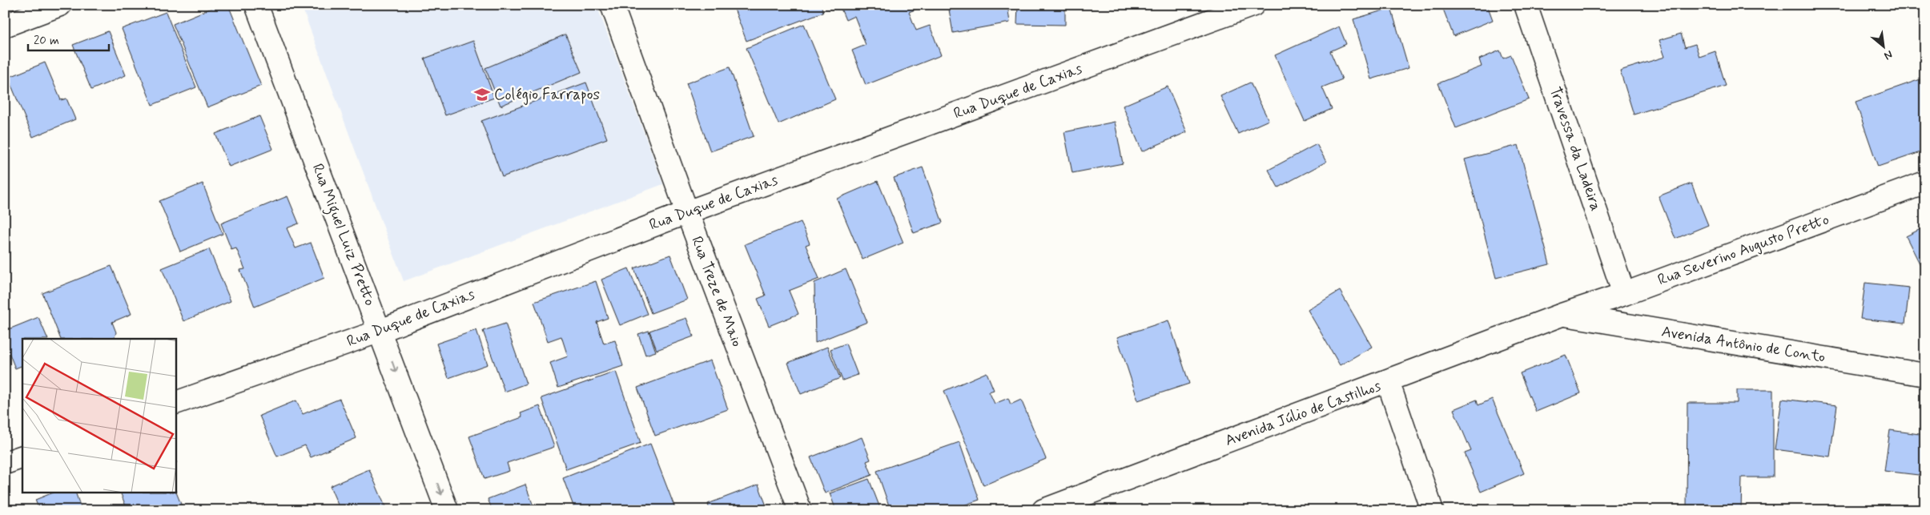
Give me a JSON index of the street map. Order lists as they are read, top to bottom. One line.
{"streets":{"street":["Rua Duque de Caxias","Travessa da Ladeira","Rua Miguel Luiz Pretto","Rua Severino Augusto Pretto","Rua Treze de Maio","Avenida Antônio de Conto","Avenida Júlio de Castilhos"]},"crossings":[["Rua Duque de Caxias","Rua Miguel Luiz Pretto"],["Rua Duque de Caxias","Rua Treze de Maio"],["Travessa da Ladeira","Rua Severino Augusto Pretto"],["Rua Severino Augusto Pretto","Avenida Antônio de Conto"],["Rua Severino Augusto Pretto","Avenida Júlio de Castilhos"],["Avenida Antônio de Conto","Avenida Júlio de Castilhos"]],"one_way":["Rua Miguel Luiz Pretto"],"places":{"school or university":["Colégio Farrapos"]},"scale_bar":"20 m","north":"bottom right"}
